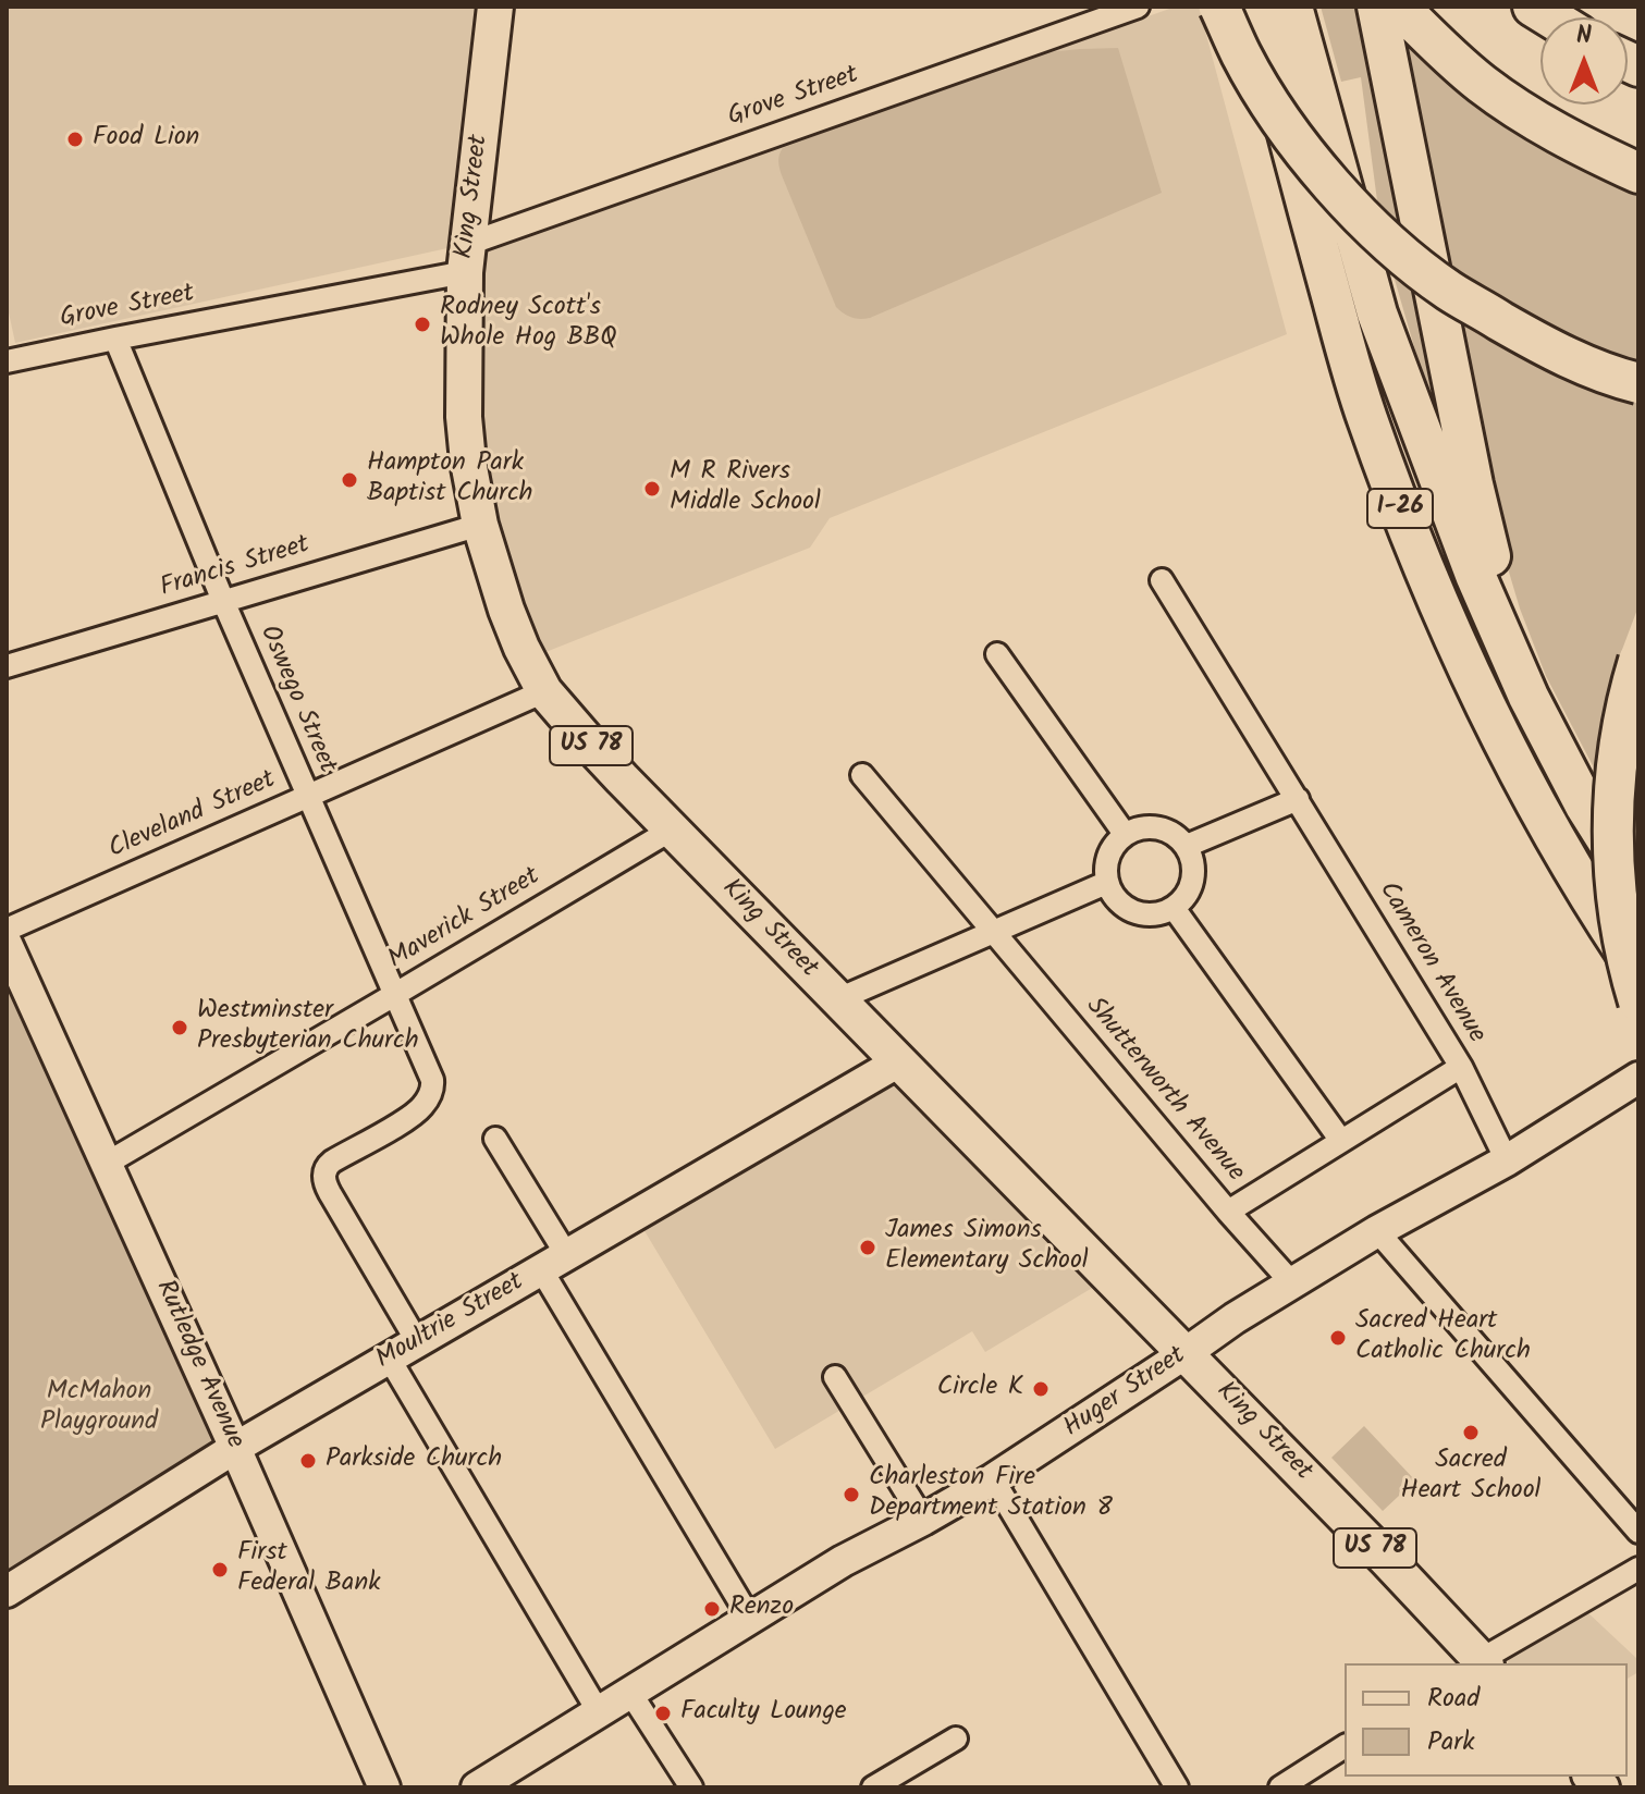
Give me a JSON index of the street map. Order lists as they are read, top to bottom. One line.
{"streets":{"highway":["I-26"],"main road":["King Street","US 78"],"street":["Grove Street","Francis Street","Oswego Street","Cleveland Street","Maverick Street","Cameron Avenue","Shutterworth Avenue","Moultrie Street","Rutledge Avenue","Huger Street"]},"crossings":[["Grove Street","King Street"],["Grove Street","Oswego Street"],["King Street","Francis Street"],["King Street","Cleveland Street"],["King Street","Maverick Street"],["King Street","Moultrie Street"],["King Street","Huger Street"],["Francis Street","Oswego Street"],["Oswego Street","Cleveland Street"],["Oswego Street","Maverick Street"],["Oswego Street","Moultrie Street"],["Maverick Street","Rutledge Avenue"],["Cameron Avenue","Huger Street"],["Shutterworth Avenue","Huger Street"],["Moultrie Street","Rutledge Avenue"]],"parks":["McMahon Playground"],"places":["Food Lion","Rodney Scott's Whole Hog BBQ","Hampton Park Baptist Church","M R Rivers Middle School","Westminster Presbyterian Church","James Simons Elementary School","Sacred Heart Catholic Church","Circle K","Sacred Heart School","Parkside Church","Charleston Fire Department Station 8","First Federal Bank","Renzo","Faculty Lounge"],"legend":["Road","Park"],"north":"top"}
